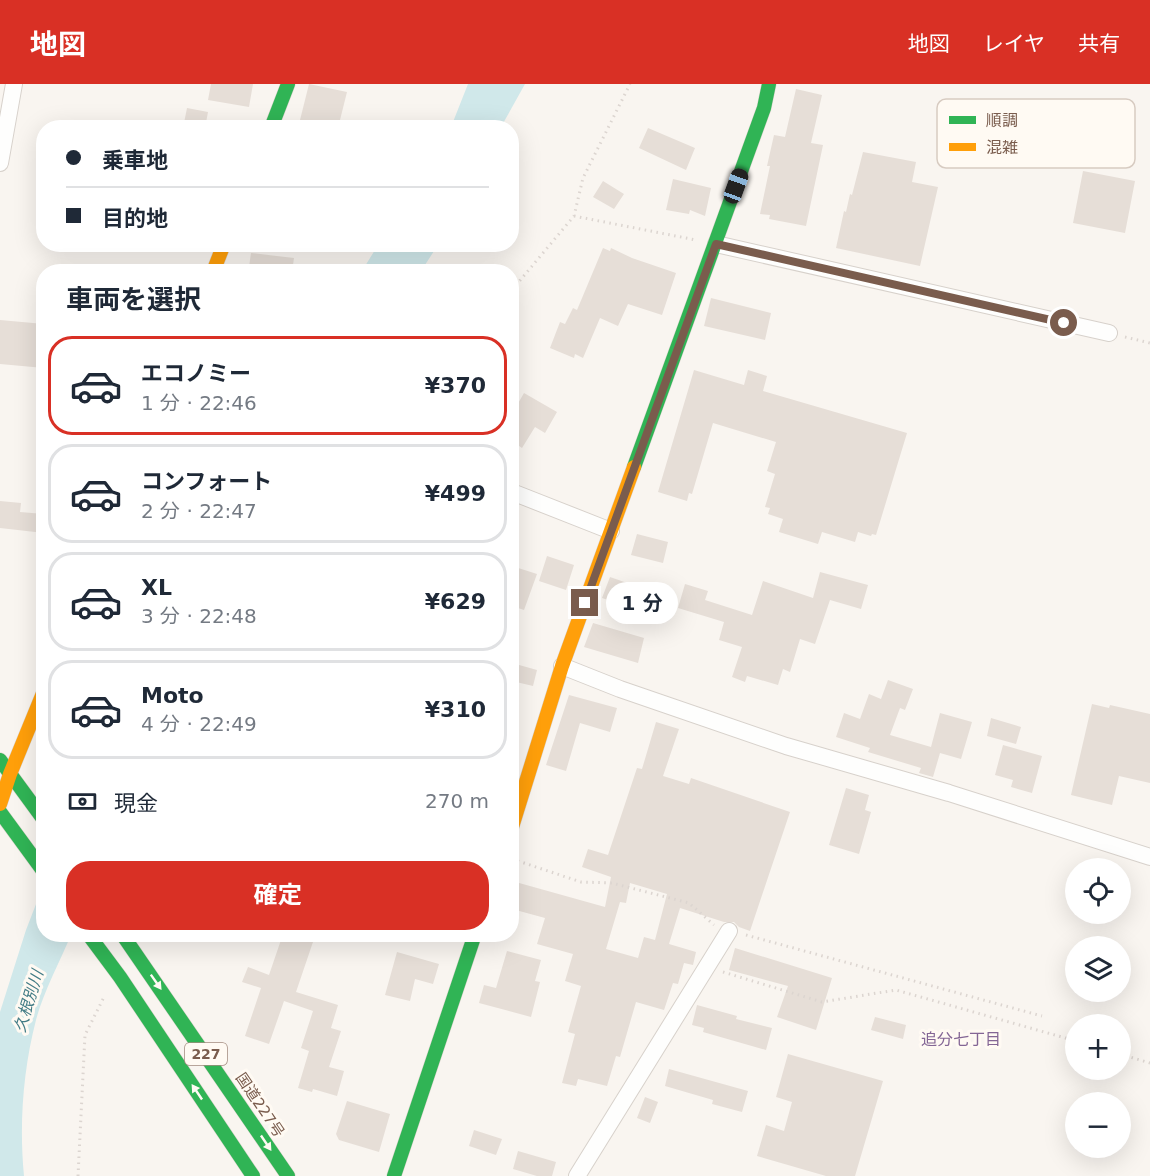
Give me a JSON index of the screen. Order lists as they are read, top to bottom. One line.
{"streets":{"main road":["227","国道227号"]},"districts":["追分七丁目"],"water":["久根別川"],"legend":["順調","混雑"],"page":{"header":"地図","nav":["地図","レイヤ","共有"],"banner":["乗車地","目的地"],"heading":"車両を選択","list":[{"name":"エコノミー","note":"1 分 · 22:46","value":"¥370"},{"name":"コンフォート","note":"2 分 · 22:47","value":"¥499"},{"name":"XL","note":"3 分 · 22:48","value":"¥629"},{"name":"Moto","note":"4 分 · 22:49","value":"¥310"}],"bubble":"1 分","pay":["現金","270 m"],"buttons":"確定","map_buttons":["+","−"]}}
